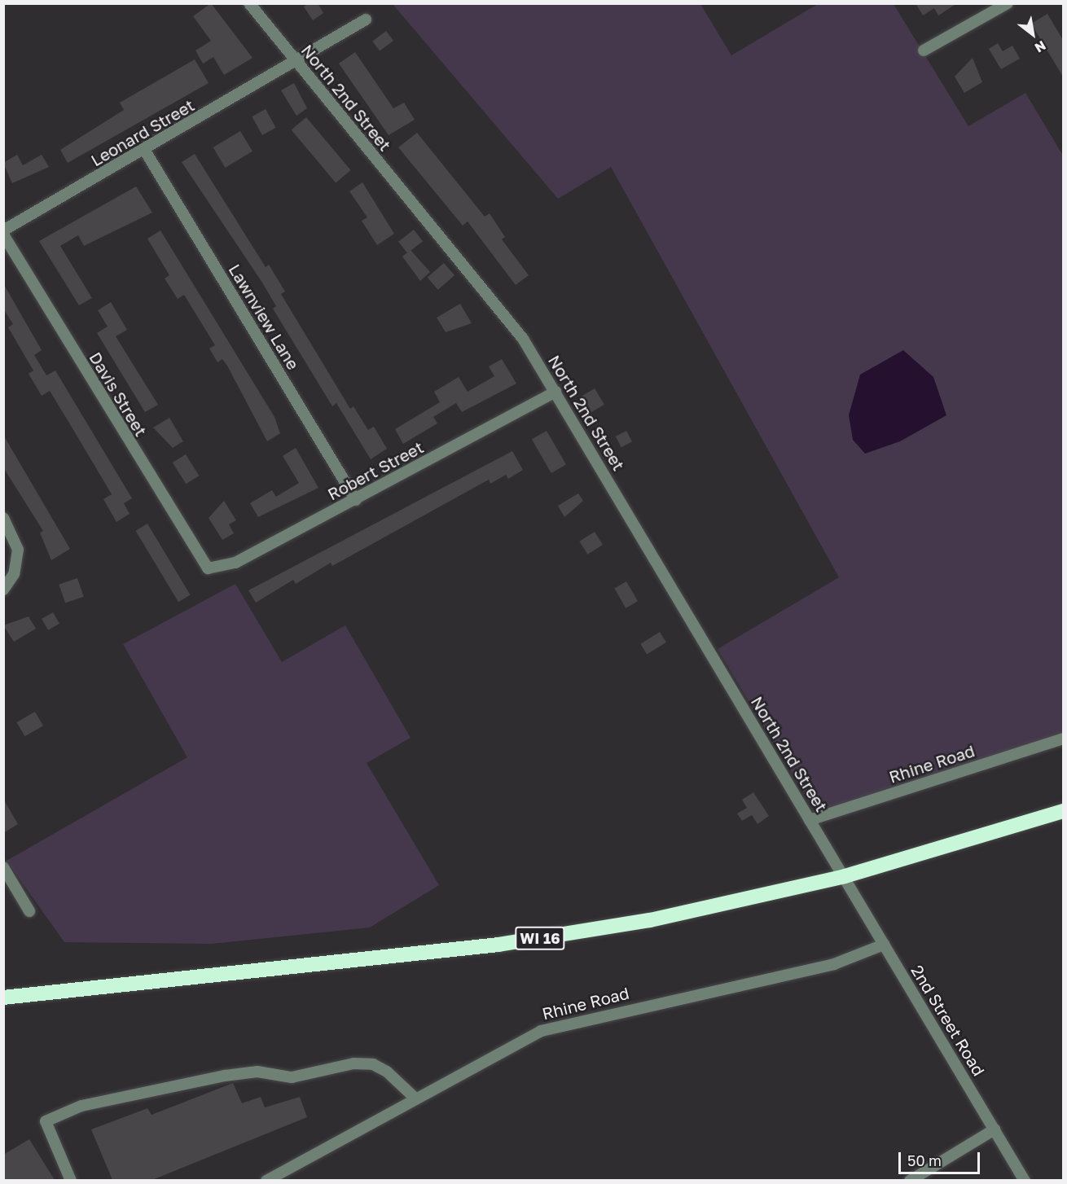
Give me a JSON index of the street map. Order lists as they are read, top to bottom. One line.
{"streets":{"highway":["WI 16"],"street":["North 2nd Street","Leonard Street","Lawnview Lane","Davis Street","Robert Street","Rhine Road","2nd Street Road"]},"crossings":[["North 2nd Street","Leonard Street"],["North 2nd Street","Robert Street"],["North 2nd Street","Rhine Road"],["North 2nd Street","WI 16"],["North 2nd Street","2nd Street Road"],["Leonard Street","Lawnview Lane"],["Lawnview Lane","Robert Street"],["Davis Street","Robert Street"],["Rhine Road","2nd Street Road"],["WI 16","2nd Street Road"]],"scale_bar":"50 m","north":"bottom right"}
